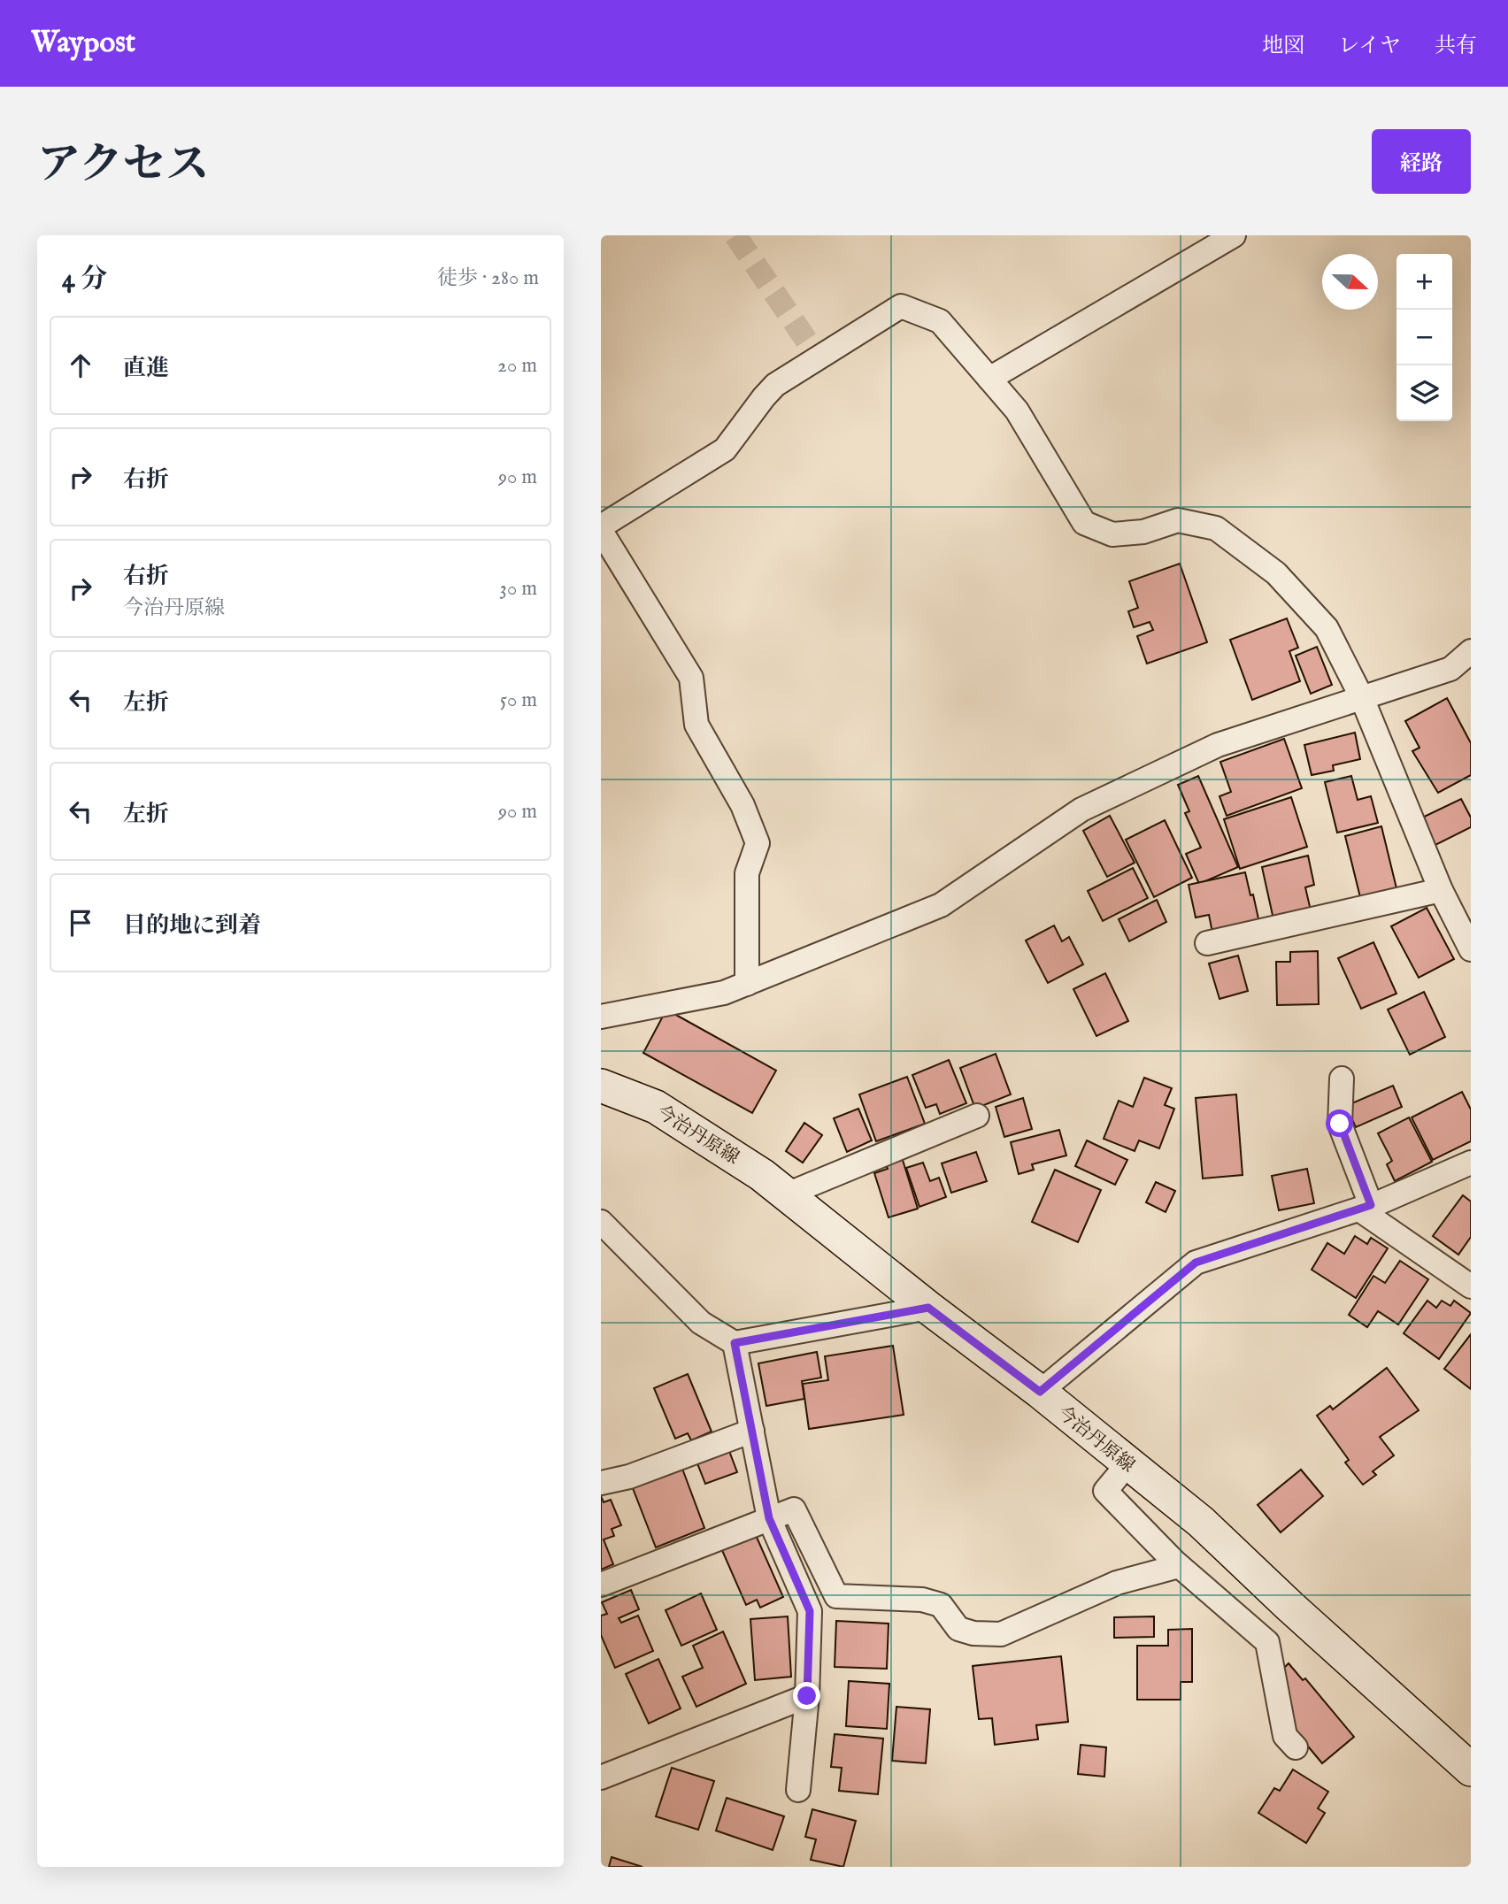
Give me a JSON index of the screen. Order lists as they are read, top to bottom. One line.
{"streets":{"main road":["今治丹原線"]},"north":"right","page":{"header":"Waypost","nav":["地図","レイヤ","共有"],"title":"アクセス","buttons":"経路","heading":["4 分","徒歩 · 280 m"],"map_buttons":["+","−"],"list":[["直進","20 m"],["右折","90 m"],["右折","今治丹原線","30 m"],["左折","50 m"],["左折","90 m"],"目的地に到着"]}}
